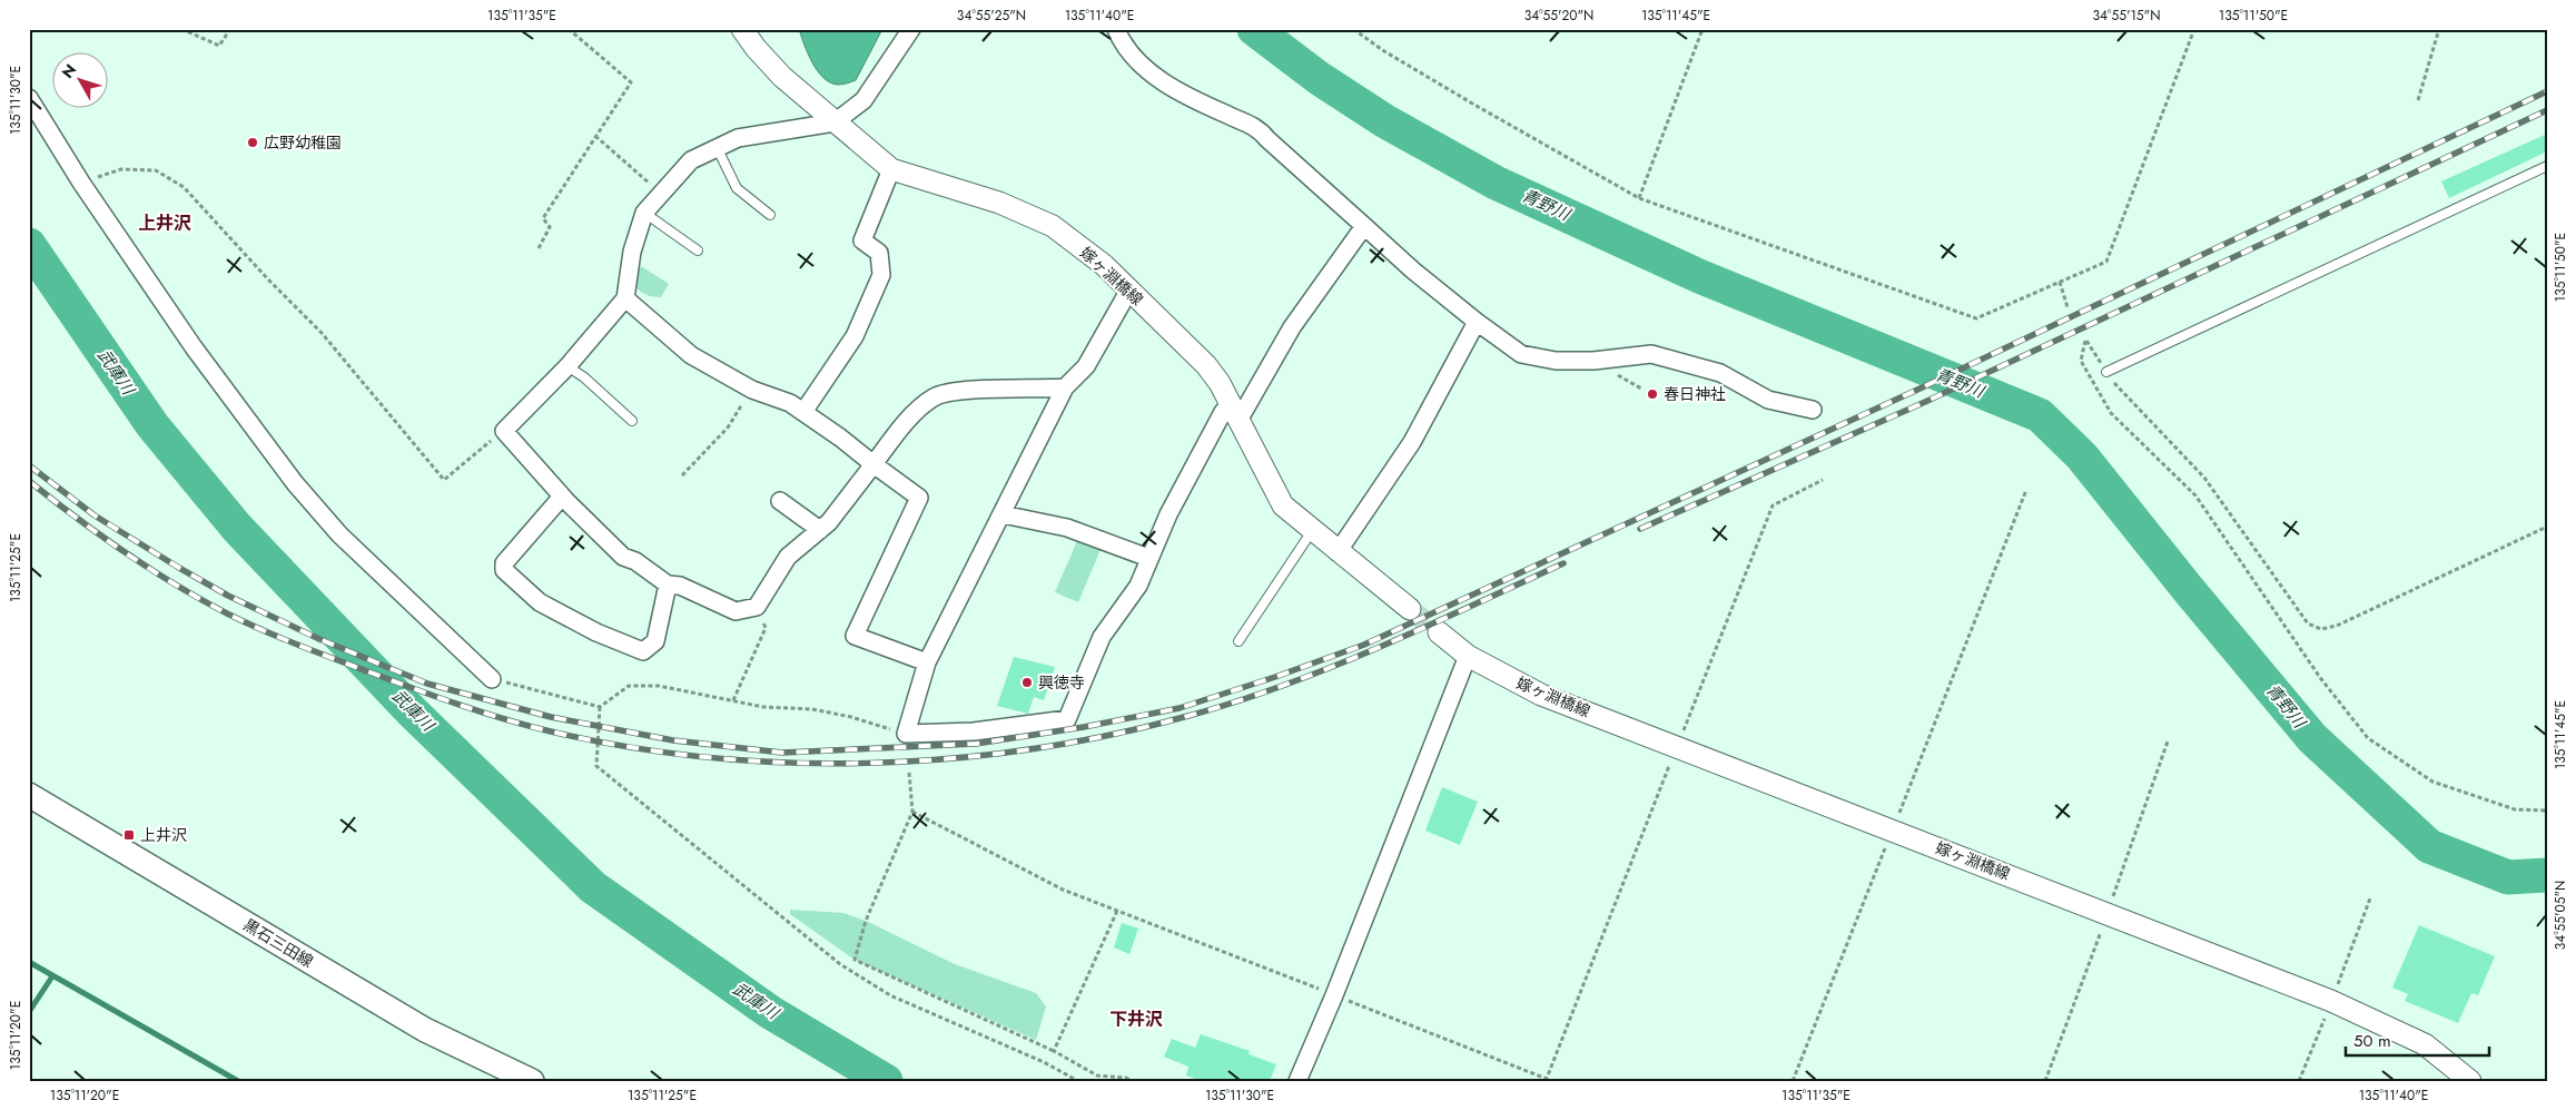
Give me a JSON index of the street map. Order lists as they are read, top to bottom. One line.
{"streets":{"main road":["黒石三田線"],"street":["嫁ヶ淵橋線"]},"districts":["上井沢","下井沢"],"water":["青野川","武庫川"],"places":{"other":["広野幼稚園","春日神社","興徳寺"],"transit":["上井沢"]},"scale_bar":"50 m","north":"top left","coordinates":["135°11'35\"E","34°55'25\"N","135°11'40\"E","34°55'20\"N","135°11'45\"E","34°55'15\"N","135°11'50\"E","135°11'30\"E","135°11'25\"E","34°55'05\"N","135°11'20\"E"]}
